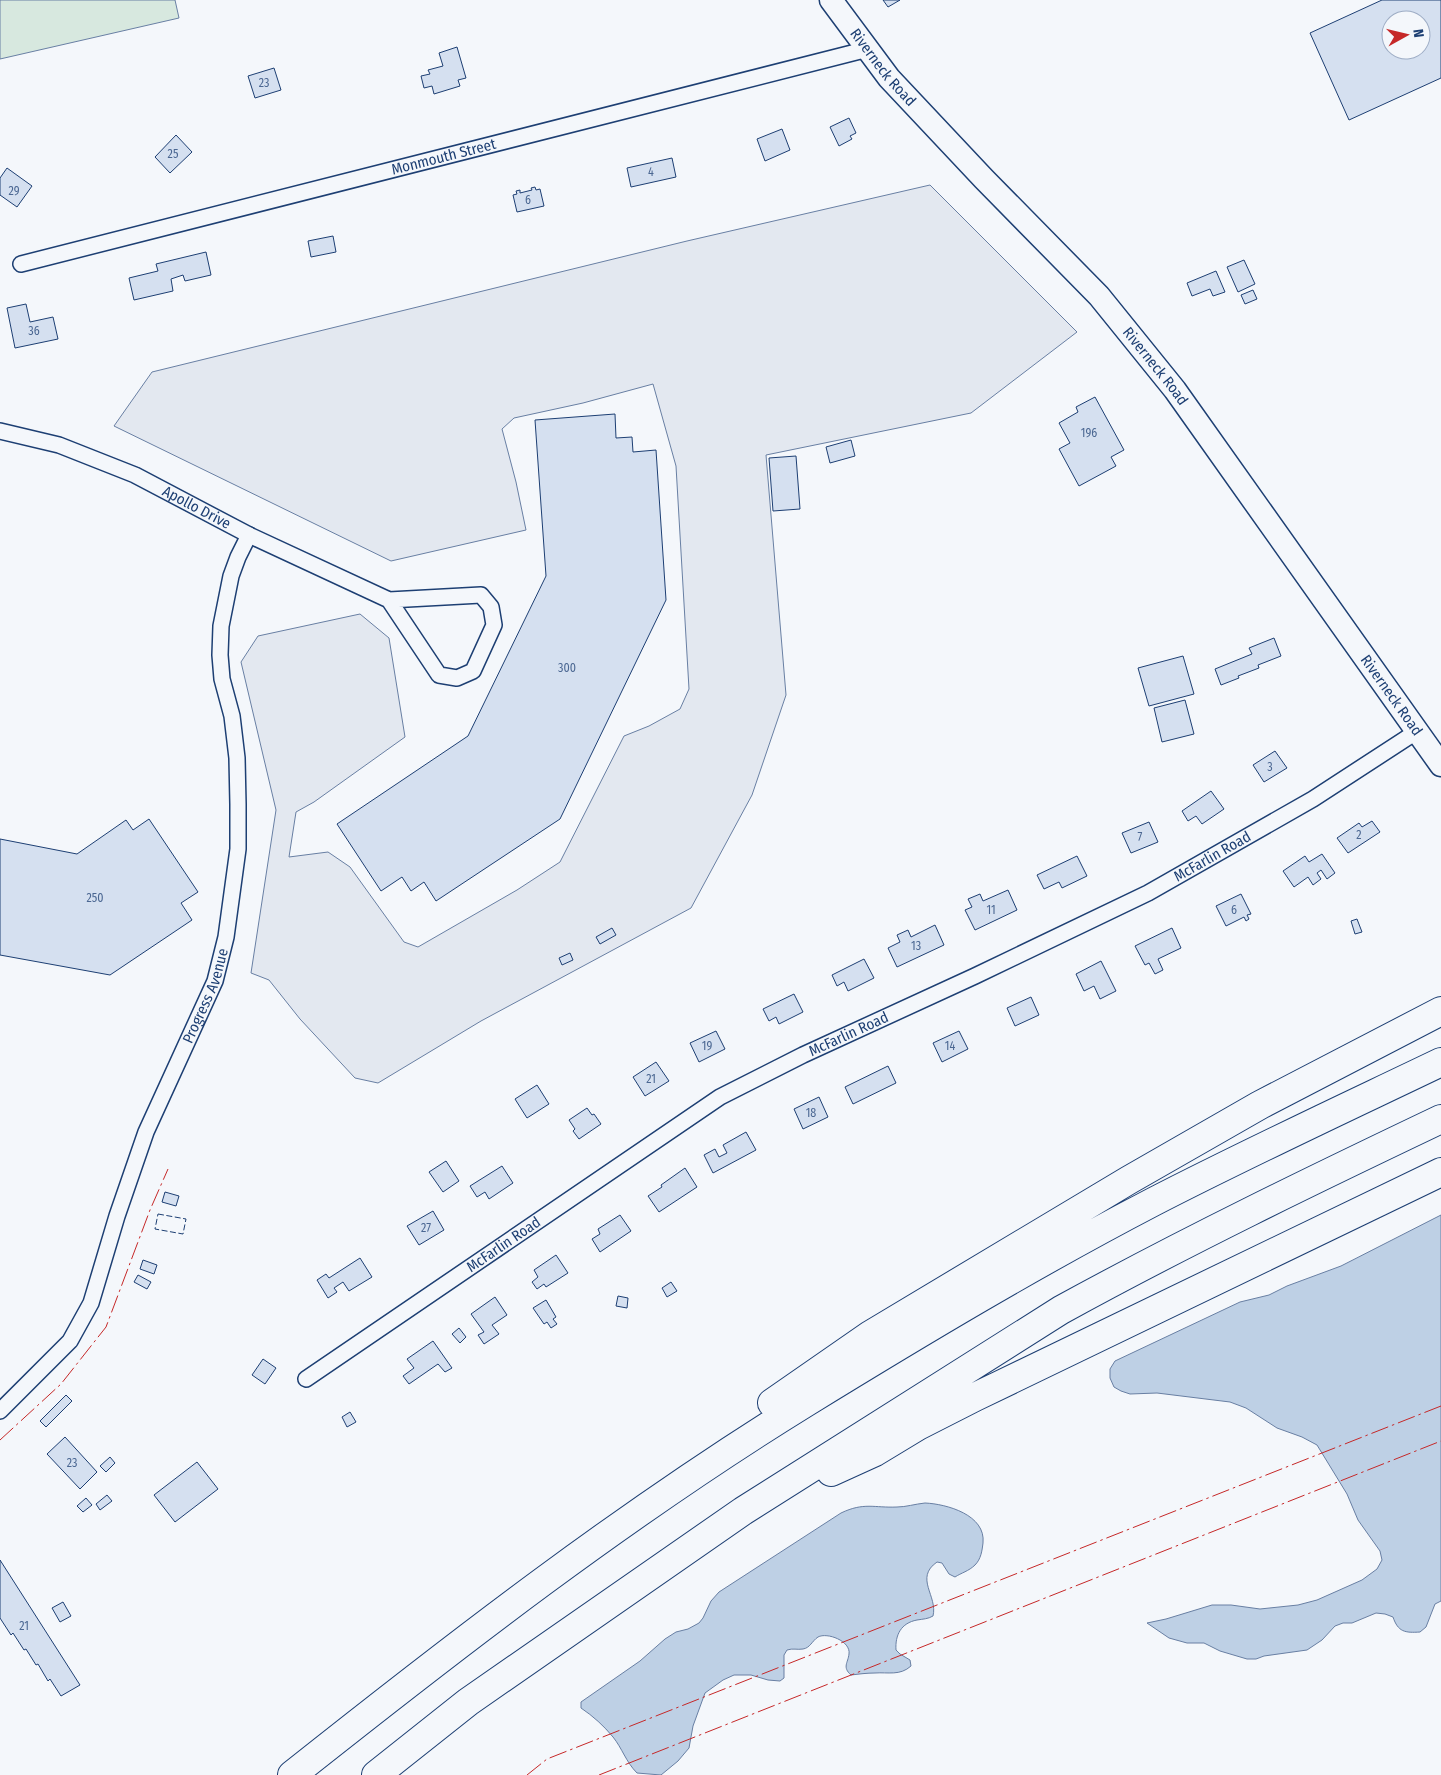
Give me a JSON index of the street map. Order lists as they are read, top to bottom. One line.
{"streets":{"main road":["Riverneck Road"],"street":["Monmouth Street","Apollo Drive","McFarlin Road","Progress Avenue"]},"crossings":[["Riverneck Road","Monmouth Street"],["Riverneck Road","McFarlin Road"],["Apollo Drive","Progress Avenue"]],"house_numbers":["23","25","4","29","6","36","196","300","3","2","7","250","11","6","13","19","14","21","18","27","23","21"],"north":"right"}
